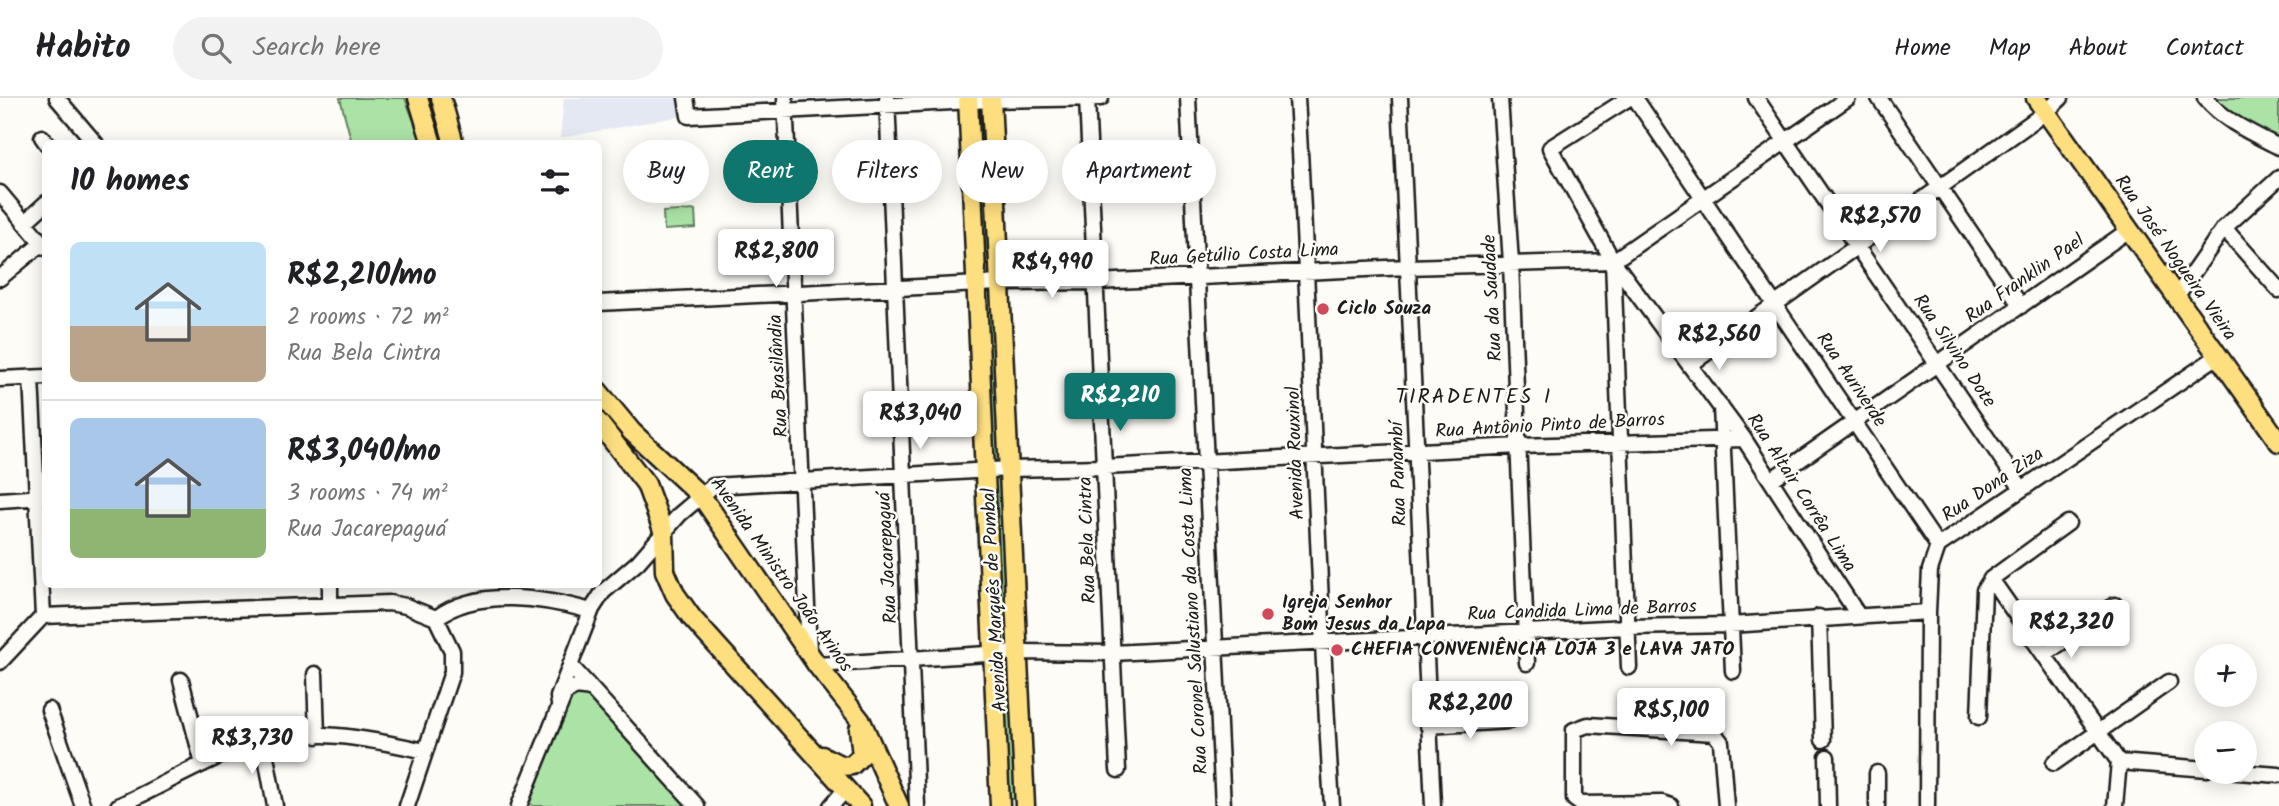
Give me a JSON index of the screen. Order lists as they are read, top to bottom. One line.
{"streets":{"main road":["Rua José Nogueira Vieira","Avenida Ministro João Arinos","Avenida Marquês de Pombal"],"street":["Rua Getúlio Costa Lima","Rua Franklin Pael","Rua da Saudade","Rua Silvino Dote","Rua Brasilândia","Rua Auriverde","Rua Antônio Pinto de Barros","Avenida Rouxinol","Rua Panambí","Rua Dona Ziza","Rua Altair Corrêa Lima","Rua Bela Cintra","Rua Jacarepaguá","Rua Candida Lima de Barros","Rua Coronel Salustiano da Costa Lima"]},"crossings":[["Rua Getúlio Costa Lima","Rua da Saudade"],["Rua Getúlio Costa Lima","Avenida Rouxinol"],["Rua Getúlio Costa Lima","Rua Panambí"],["Rua Getúlio Costa Lima","Rua Altair Corrêa Lima"],["Rua Getúlio Costa Lima","Rua Bela Cintra"],["Rua Getúlio Costa Lima","Avenida Marquês de Pombal"],["Rua Getúlio Costa Lima","Rua Coronel Salustiano da Costa Lima"],["Rua José Nogueira Vieira","Rua Franklin Pael"],["Rua José Nogueira Vieira","Rua Dona Ziza"],["Rua Franklin Pael","Rua Silvino Dote"],["Rua Franklin Pael","Rua Auriverde"],["Rua Franklin Pael","Rua Altair Corrêa Lima"],["Rua da Saudade","Rua Antônio Pinto de Barros"],["Rua da Saudade","Rua Candida Lima de Barros"],["Rua Silvino Dote","Rua Dona Ziza"],["Rua Brasilândia","Avenida Ministro João Arinos"],["Rua Auriverde","Rua Dona Ziza"],["Rua Antônio Pinto de Barros","Avenida Rouxinol"],["Rua Antônio Pinto de Barros","Rua Panambí"],["Rua Antônio Pinto de Barros","Rua Altair Corrêa Lima"],["Rua Antônio Pinto de Barros","Rua Bela Cintra"],["Rua Antônio Pinto de Barros","Avenida Marquês de Pombal"],["Rua Antônio Pinto de Barros","Rua Coronel Salustiano da Costa Lima"],["Avenida Rouxinol","Rua Candida Lima de Barros"],["Rua Panambí","Rua Candida Lima de Barros"],["Rua Dona Ziza","Rua Candida Lima de Barros"],["Rua Altair Corrêa Lima","Rua Candida Lima de Barros"],["Rua Bela Cintra","Rua Candida Lima de Barros"],["Avenida Marquês de Pombal","Rua Candida Lima de Barros"],["Rua Candida Lima de Barros","Rua Coronel Salustiano da Costa Lima"]],"districts":["TIRADENTES I"],"places":["Ciclo Souza","Igreja Senhor Bom Jesus da Lapa","CHEFIA CONVENIÊNCIA LOJA 3 e LAVA JATO"],"page":{"header":"Habito","search":"Search here","nav":["Home","Map","About","Contact"],"chip":["Buy","Rent","Filters","New","Apartment"],"heading":"10 homes","price":["R$2,570","R$2,800","R$4,990","R$2,560","R$2,210","R$3,040","R$2,320","R$2,200","R$5,100","R$3,730"],"list":[{"name":"R$2,210/mo","note":"2 rooms · 72 m² · Rua Bela Cintra"},{"name":"R$3,040/mo","note":"3 rooms · 74 m² · Rua Jacarepaguá"}],"map_buttons":["+","−"]}}
